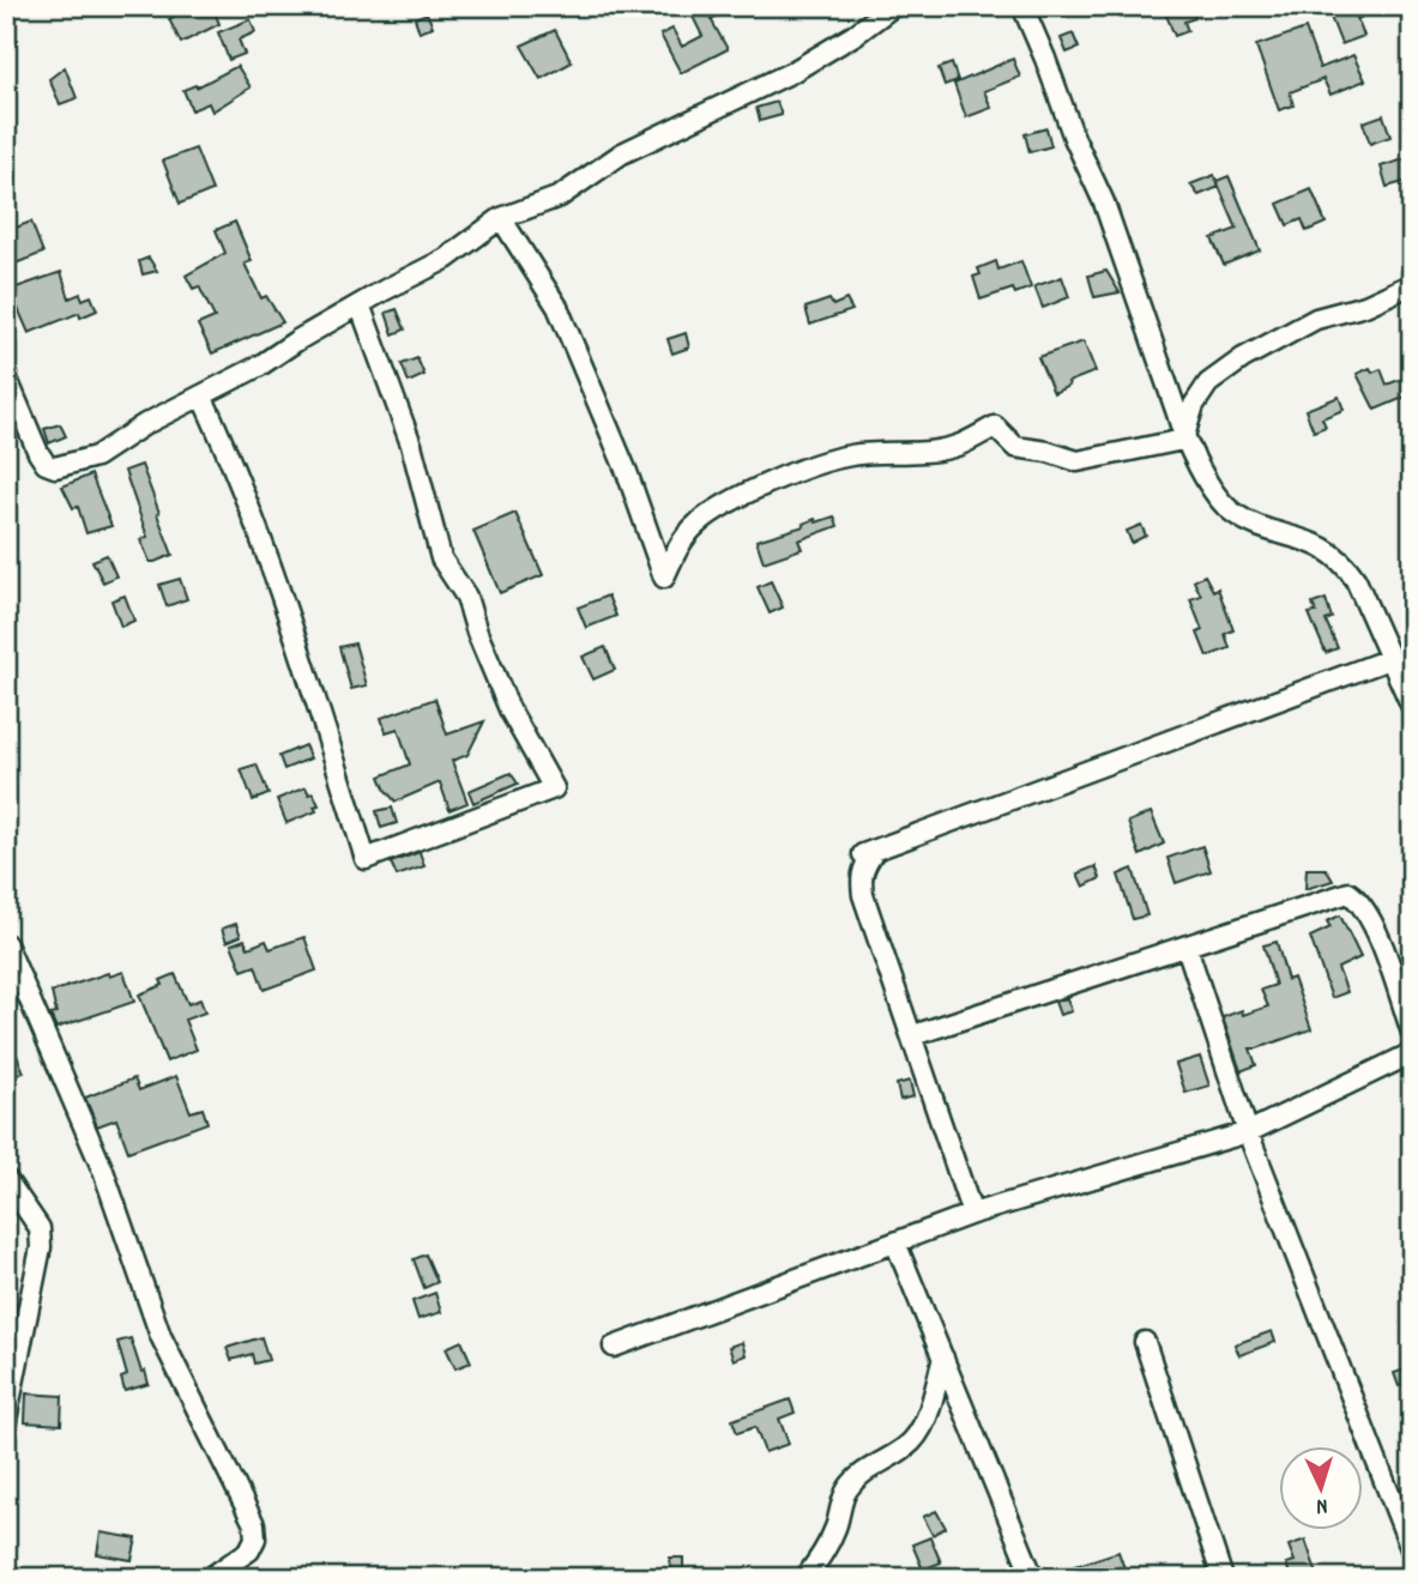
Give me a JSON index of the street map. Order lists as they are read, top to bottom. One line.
{"north":"bottom"}
